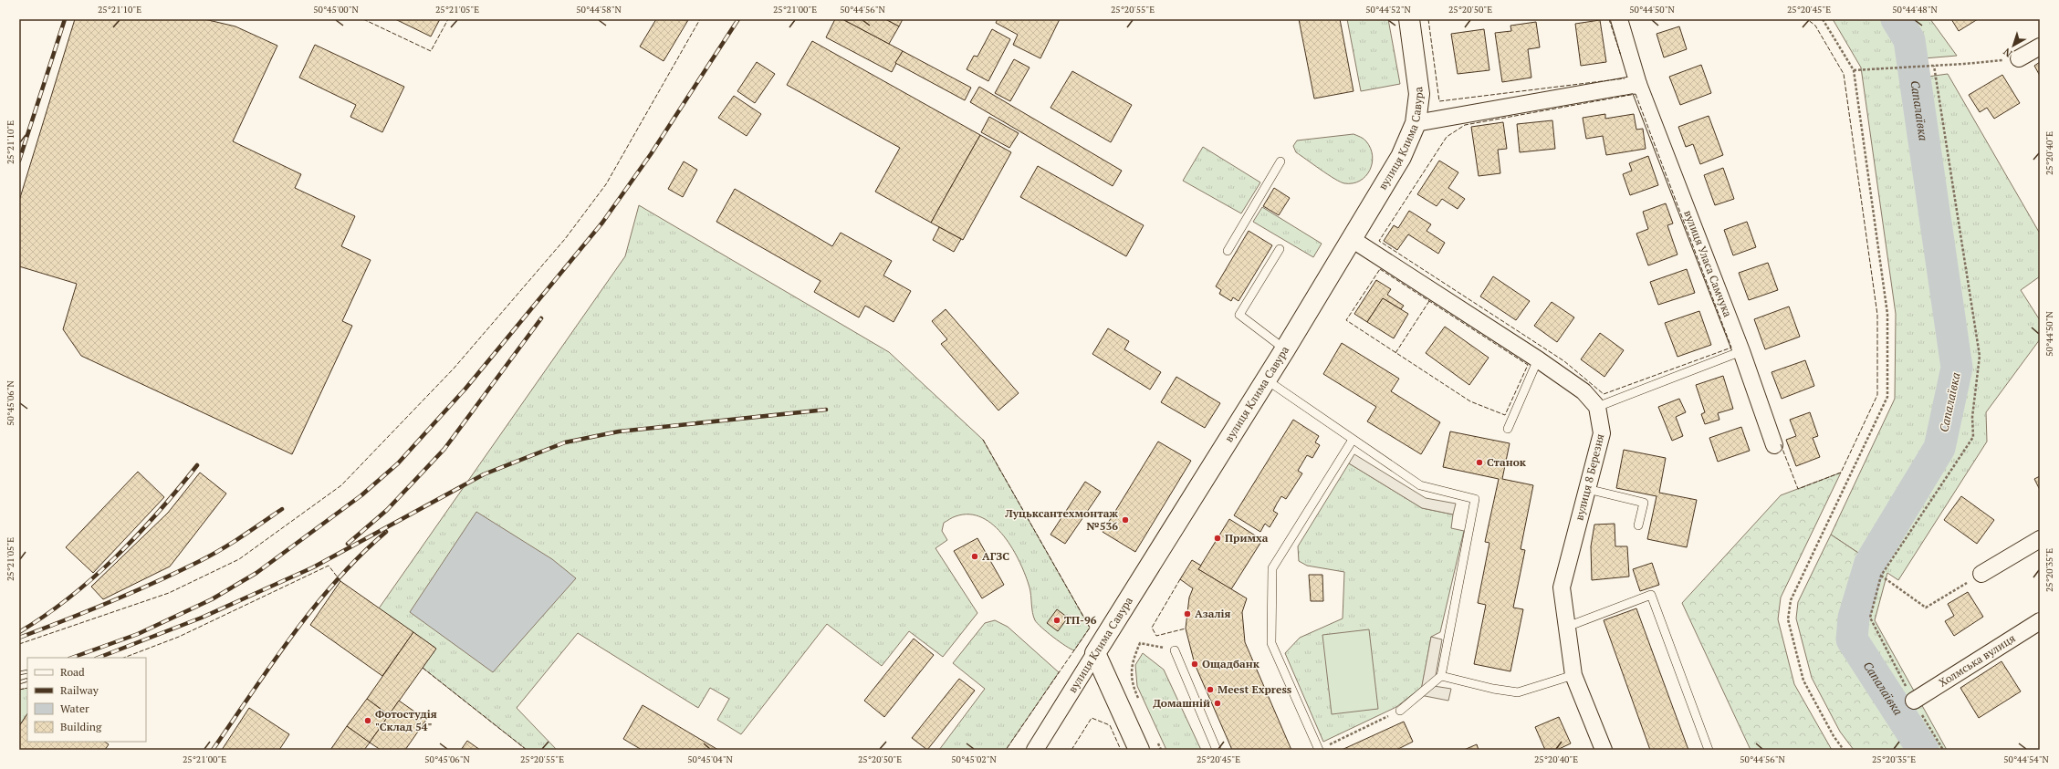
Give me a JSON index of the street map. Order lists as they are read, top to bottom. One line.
{"streets":{"street":["вулиця Клима Савура","вулиця Уласа Самчука","вулиця 8 Березня","Холмська вулиця"]},"water":["Сапалаївка"],"places":["Станок","Луцьксантехмонтаж №536","Примха","АГЗС","Азалія","ТП-96","Ощадбанк","Meest Express","Домашній","Фотостудія \"Склад 54\""],"legend":["Road","Railway","Water","Building"],"north":"bottom left","coordinates":["25°21'10\"E","50°45'00\"N","25°21'05\"E","50°44'58\"N","25°21'00\"E","50°44'56\"N","25°20'55\"E","50°44'52\"N","25°20'50\"E","50°44'50\"N","25°20'45\"E","50°44'48\"N","25°20'40\"E","50°45'06\"N","25°20'35\"E","50°45'04\"N","50°45'02\"N","50°44'54\"N"]}
